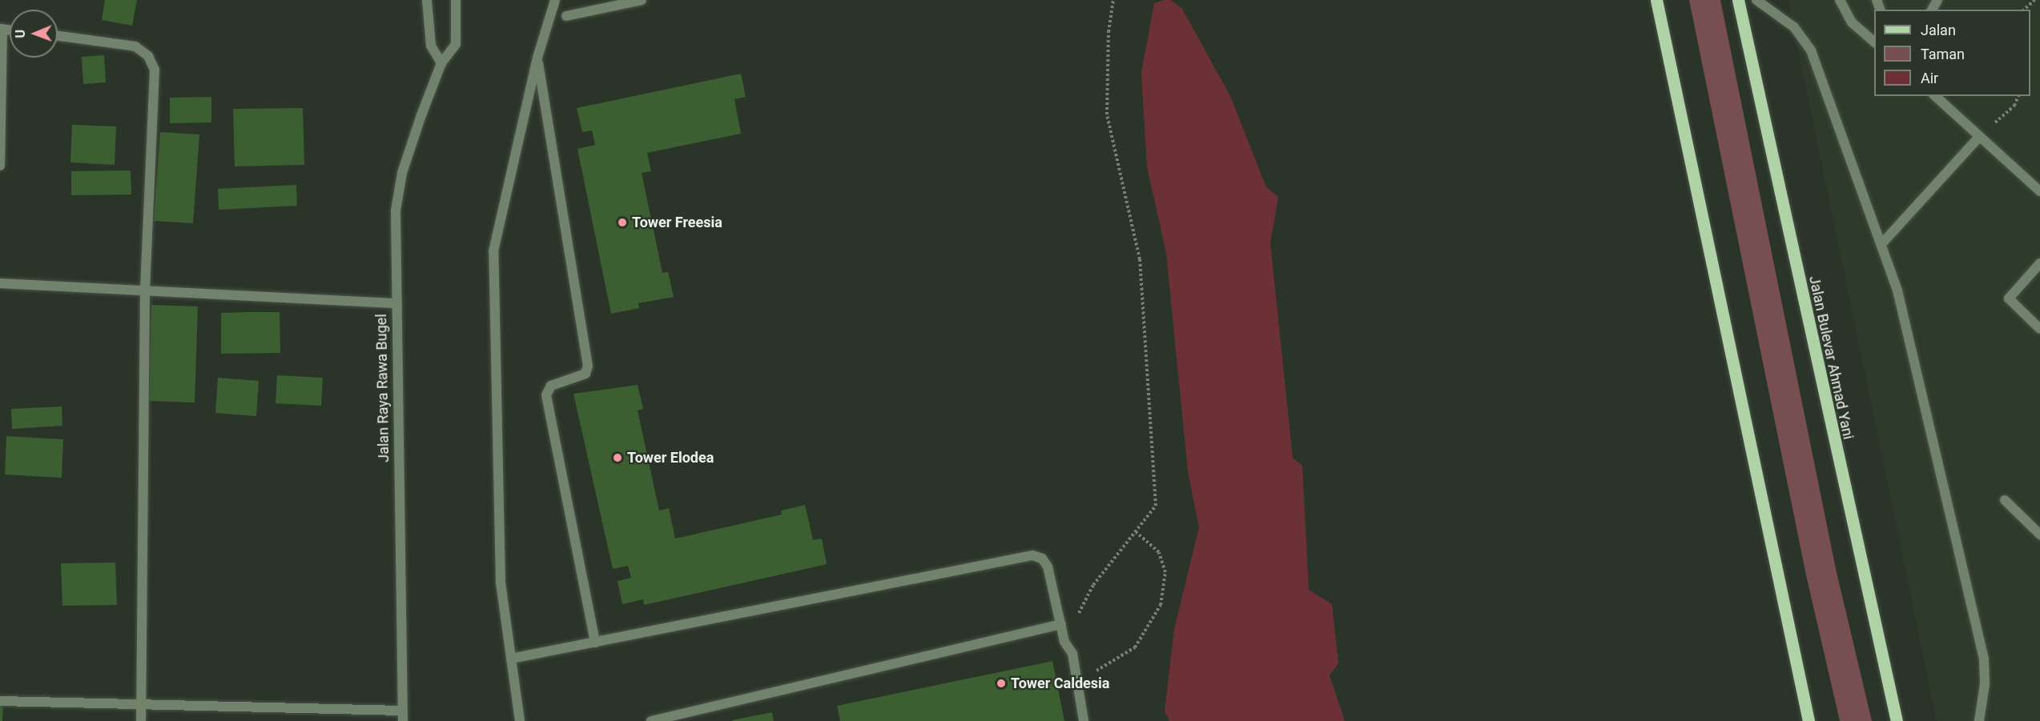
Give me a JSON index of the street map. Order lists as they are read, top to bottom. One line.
{"streets":{"main road":["Jalan Bulevar Ahmad Yani"],"street":["Jalan Raya Rawa Bugel"]},"places":["Tower Freesia","Tower Elodea","Tower Caldesia"],"legend":["Jalan","Taman","Air"],"north":"left"}
